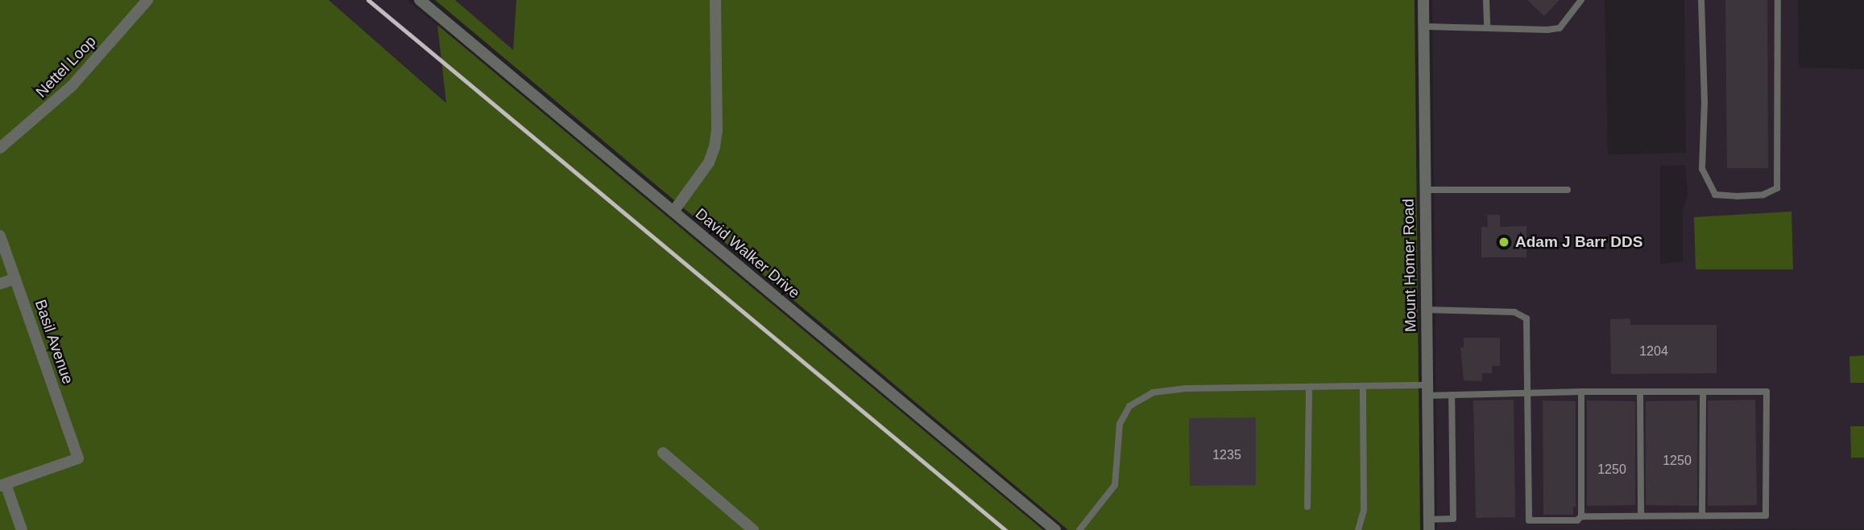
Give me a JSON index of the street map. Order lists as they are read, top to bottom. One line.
{"streets":{"street":["Nettel Loop","David Walker Drive","Mount Homer Road","Basil Avenue"]},"places":["Adam J Barr DDS"],"house_numbers":["1204","1235","1250","1250"]}
